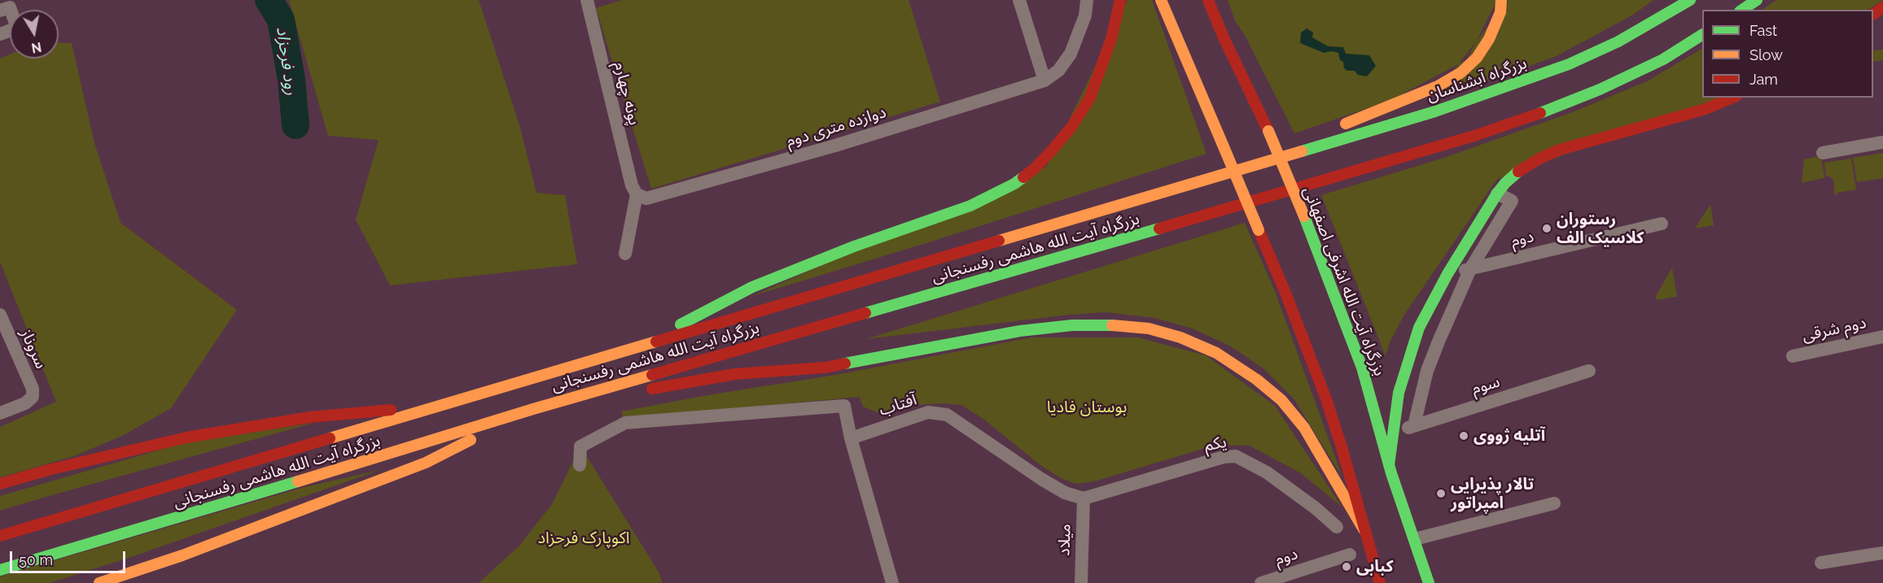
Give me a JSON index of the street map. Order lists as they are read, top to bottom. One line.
{"streets":{"highway":["بزرگراه آبشناسان","بزرگراه آیت الله هاشمی رفسنجانی","بزرگراه آیت الله اشرفی اصفهانی"],"street":["پونه چهارم","دوازده متری دوم","دوم","دوم شرقی","سروناز","سوم","آفتاب","یکم","میلاد"]},"crossings":[["بزرگراه آبشناسان","بزرگراه آیت الله هاشمی رفسنجانی"],["پونه چهارم","دوازده متری دوم"],["آفتاب","یکم"],["آفتاب","میلاد"],["یکم","میلاد"]],"water":["رود فرحزاد"],"parks":["بوستان فادیا","اکوپارک فرحزاد"],"places":["رستوران کلاسیک الف","آتلیه ژووی","تالار پذیرایی امپراتور","کبابی"],"legend":["Fast","Slow","Jam"],"scale_bar":"50 m","north":"bottom"}
